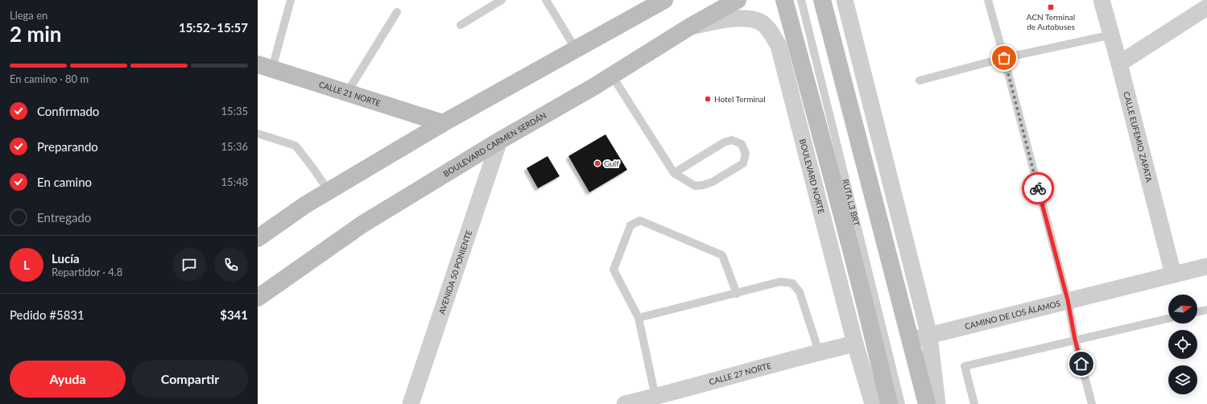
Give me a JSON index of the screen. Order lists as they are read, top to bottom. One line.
{"streets":{"main road":["CALLE 21 NORTE","BOULEVARD CARMEN SERDÁN"],"street":["CALLE EUFEMIO ZAPATA","BOULEVARD NORTE","AVENIDA 50 PONIENTE","CAMINO DE LOS ÁLAMOS","CALLE 27 NORTE"],"lane":["RUTA L3 BRT"]},"crossings":[["CALLE EUFEMIO ZAPATA","CAMINO DE LOS ÁLAMOS"],["BOULEVARD CARMEN SERDÁN","BOULEVARD NORTE"],["BOULEVARD CARMEN SERDÁN","AVENIDA 50 PONIENTE"],["BOULEVARD NORTE","CALLE 27 NORTE"]],"places":{"transit":["ACN Terminal de Autobuses"],"other":["Hotel Terminal","Gulf"]},"north":"right","page":{"heading":["2 min","Llega en","15:52–15:57"],"panel":["Lucía","Repartidor · 4.8","Pedido #5831","$341"],"bar":"En camino · 80 m","list":[["Confirmado","15:35"],["Preparando","15:36"],["En camino","15:48"],"Entregado"],"round":"L","buttons":["Ayuda","Compartir"]}}
